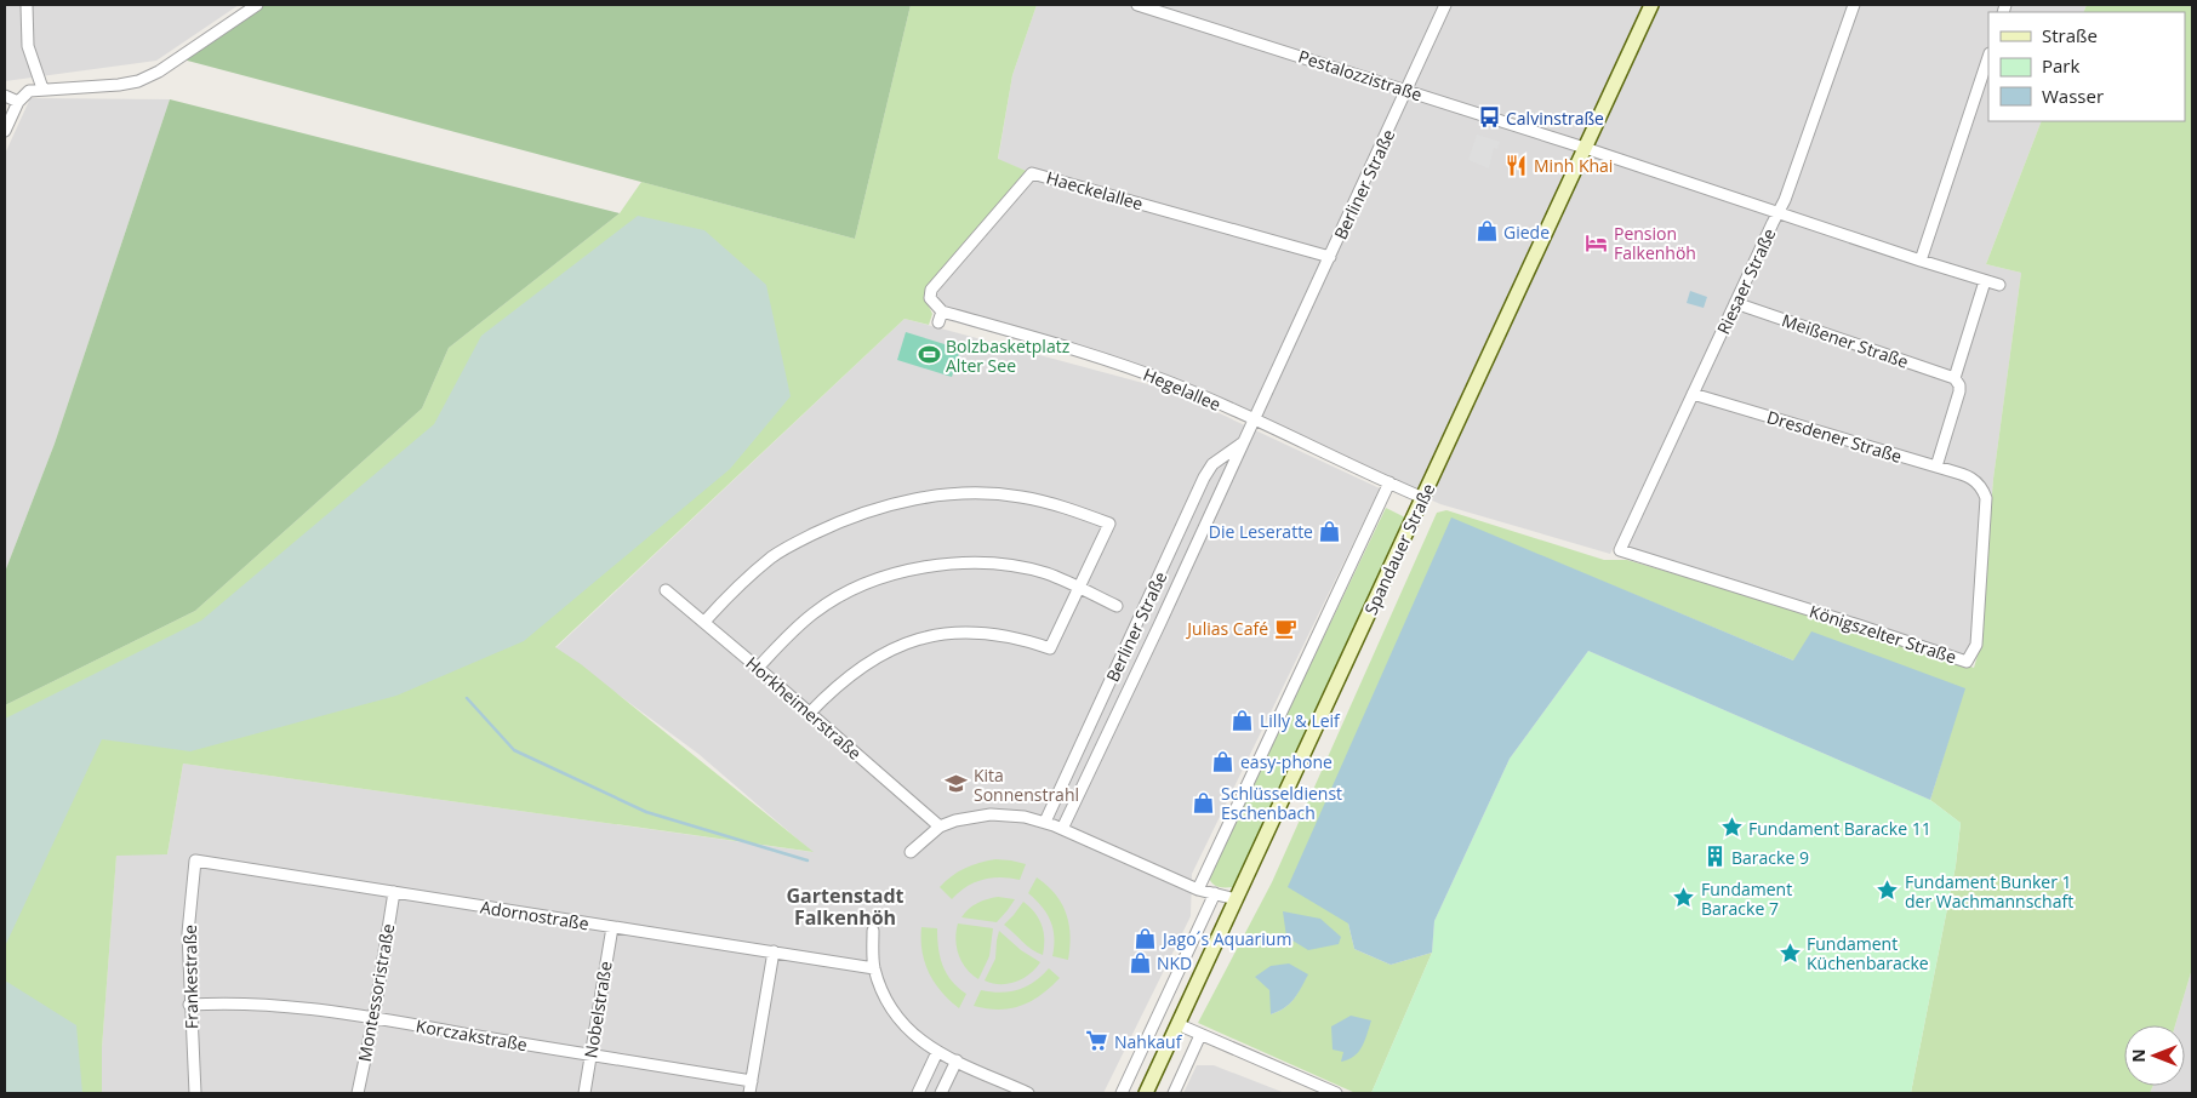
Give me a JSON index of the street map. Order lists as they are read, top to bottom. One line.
{"streets":{"main road":["Spandauer Straße"],"street":["Pestalozzistraße","Berliner Straße","Haeckelallee","Riesaer Straße","Meißener Straße","Hegelallee","Dresdener Straße","Königszelter Straße","Horkheimerstraße","Adornostraße","Frankestraße","Montessoristraße","Nobelstraße","Korczakstraße"]},"crossings":[["Pestalozzistraße","Berliner Straße"],["Pestalozzistraße","Riesaer Straße"],["Pestalozzistraße","Spandauer Straße"],["Berliner Straße","Haeckelallee"],["Berliner Straße","Hegelallee"],["Haeckelallee","Hegelallee"],["Riesaer Straße","Meißener Straße"],["Riesaer Straße","Dresdener Straße"],["Riesaer Straße","Königszelter Straße"],["Hegelallee","Spandauer Straße"],["Dresdener Straße","Königszelter Straße"],["Adornostraße","Frankestraße"],["Adornostraße","Montessoristraße"],["Adornostraße","Nobelstraße"],["Frankestraße","Korczakstraße"],["Montessoristraße","Korczakstraße"],["Nobelstraße","Korczakstraße"]],"districts":["Gartenstadt Falkenhöh"],"places":{"bus stop":["Calvinstraße"],"restaurant":["Minh Khai"],"shop":["Giede","Die Leseratte","Lilly & Leif","easy-phone","Schlüsseldienst Eschenbach","Jago´s Aquarium","NKD"],"hotel":["Pension Falkenhöh"],"sports":["Bolzbasketplatz Alter See"],"cafe":["Julias Café"],"school or university":["Kita Sonnenstrahl"],"place":["Fundament Baracke 11","Fundament Bunker 1 der Wachmannschaft","Fundament Baracke 7","Fundament Küchenbaracke"],"building":["Baracke 9"],"supermarket":["Nahkauf"]},"legend":["Straße","Park","Wasser"],"north":"left"}
